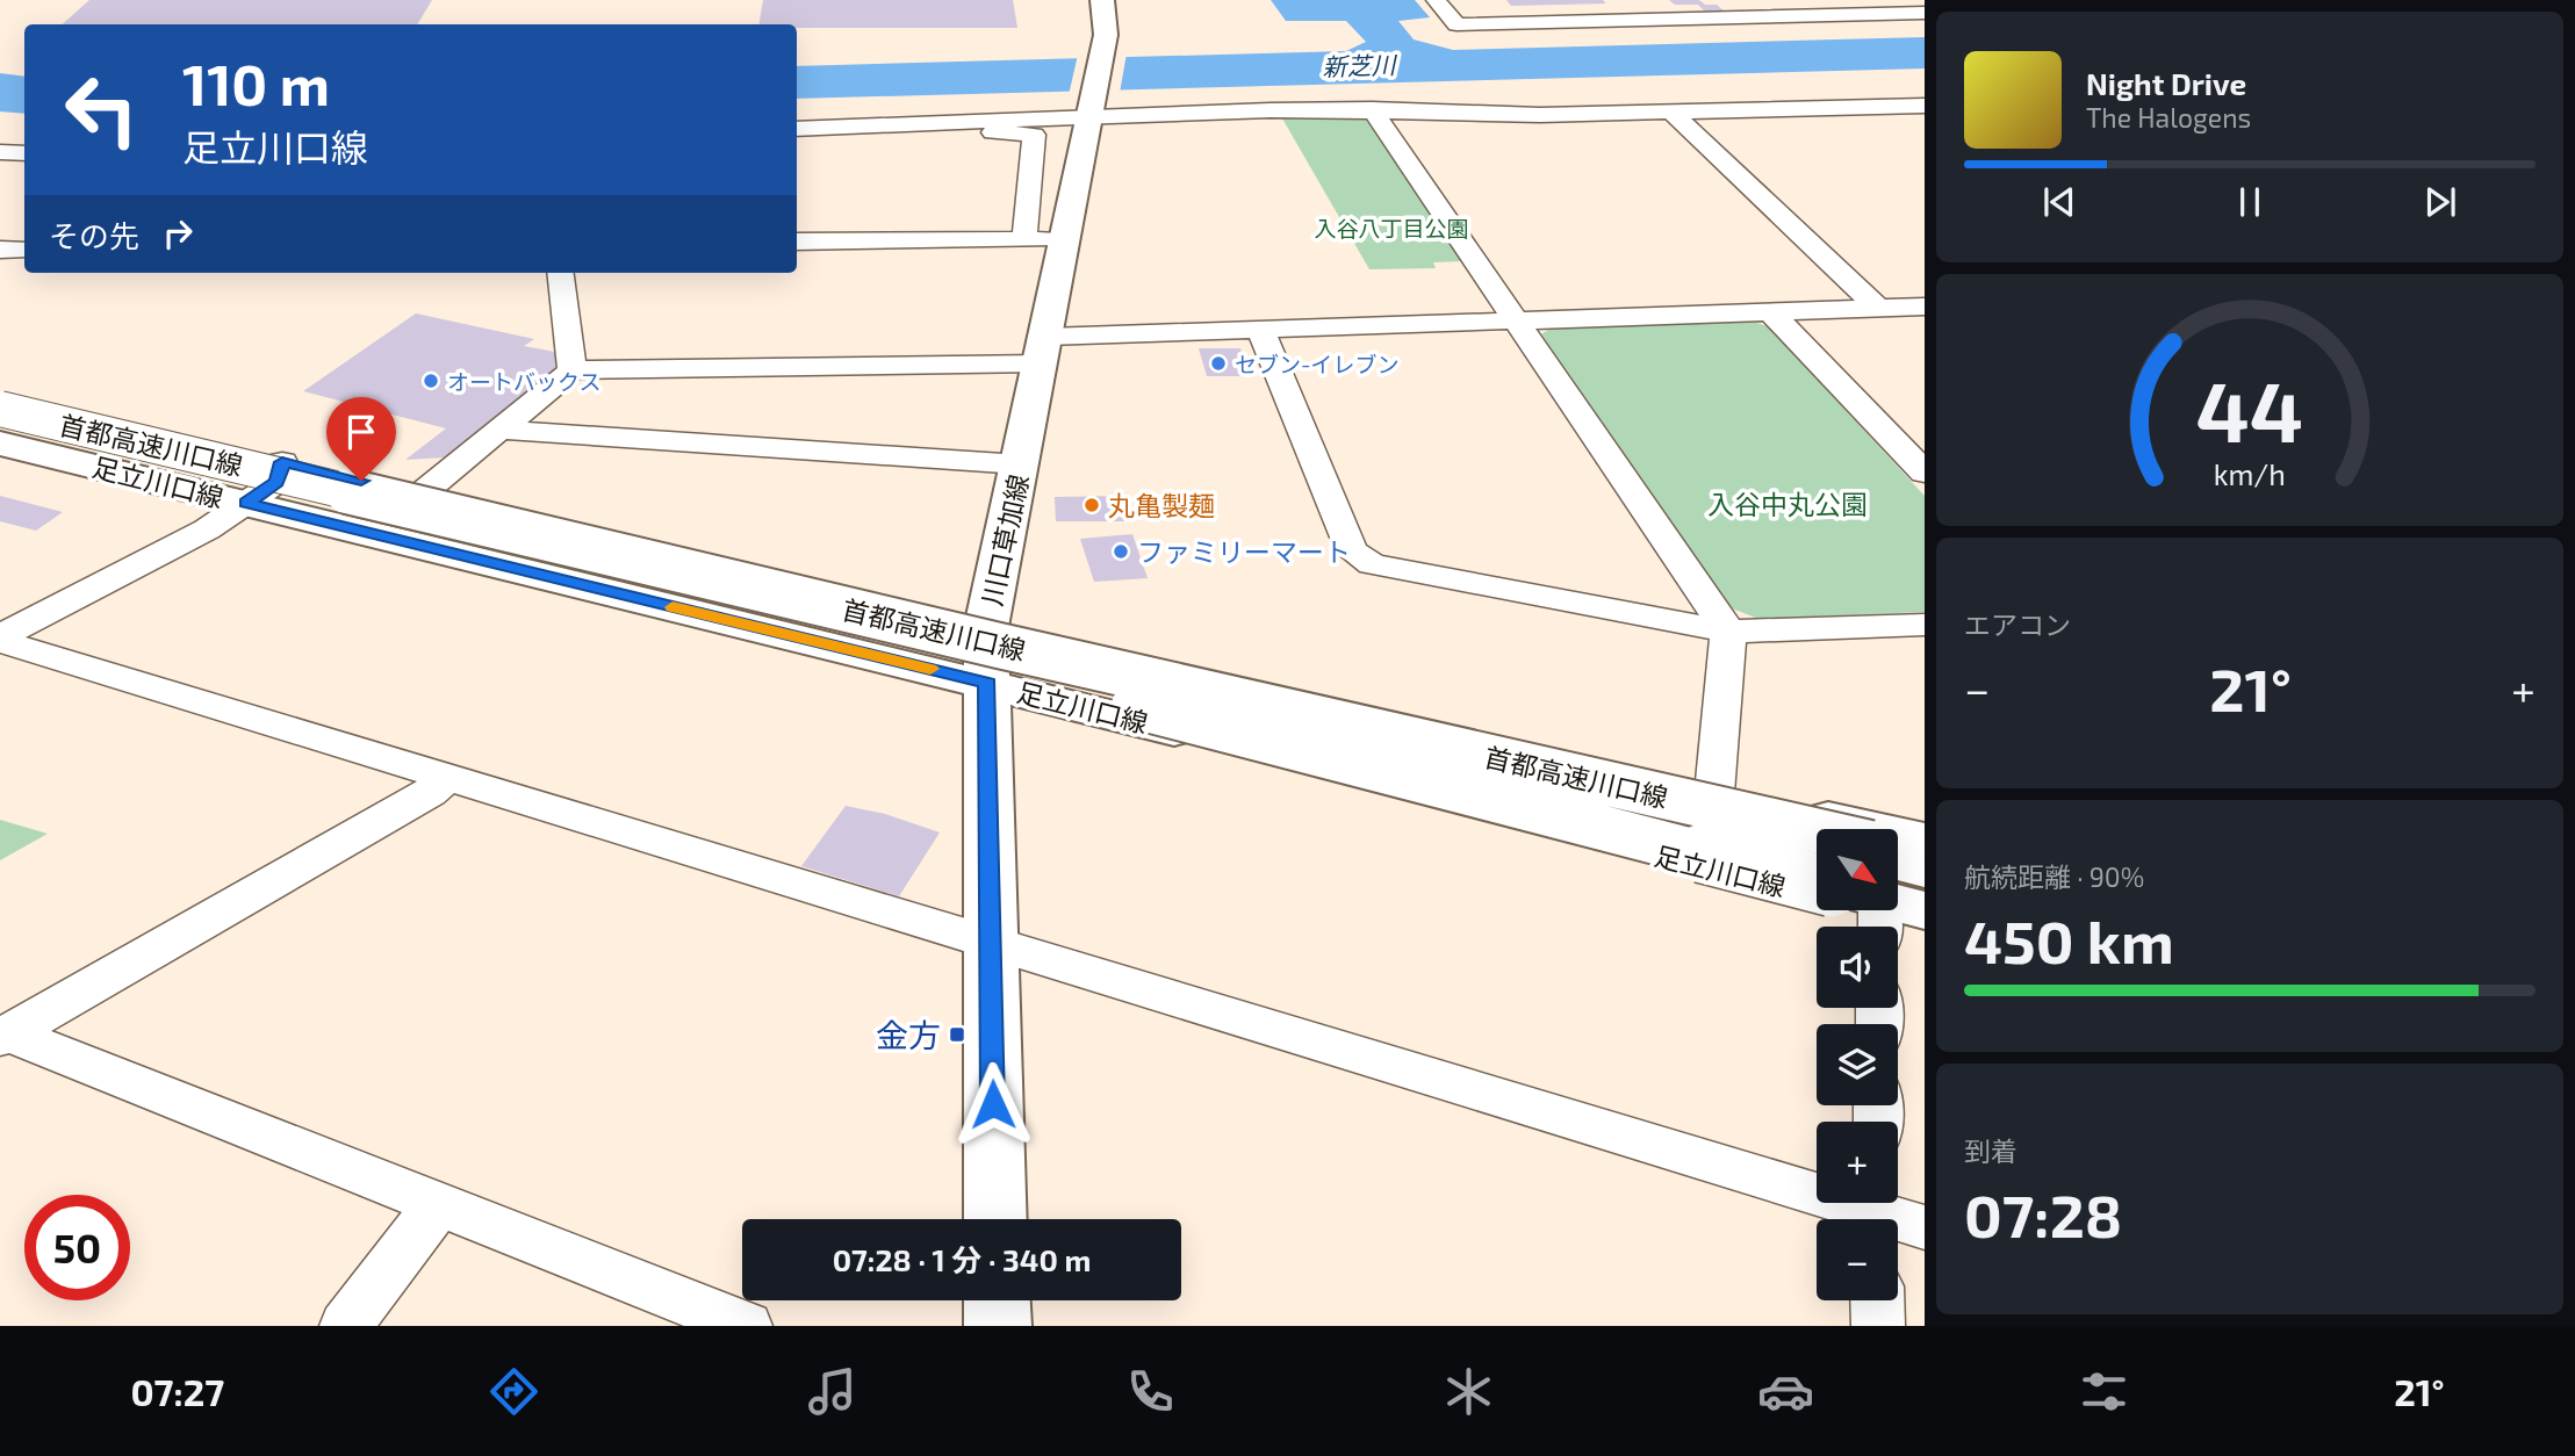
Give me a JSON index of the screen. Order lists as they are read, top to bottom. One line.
{"streets":{"main road":["首都高速川口線","足立川口線","川口草加線"]},"crossings":[["足立川口線","川口草加線"]],"water":["新芝川"],"parks":["入谷八丁目公園","入谷中丸公園"],"places":{"other":["セブン-イレブン","オートバックス","丸亀製麺","ファミリーマート"],"transit":["金方"]},"north":"bottom right","page":{"turn":["110 m","足立川口線"],"song":["Night Drive","The Halogens"],"then":"その先","tile":["エアコン",["航続距離 · 90%","450 km"],["到着","07:28"]],"heat":["−","21°","+"],"map_buttons":["+","−"],"limit":"50","trip":"07:28 · 1 分 · 340 m","tabs":["07:27","21°"],"gauge":["44","km/h"]}}
